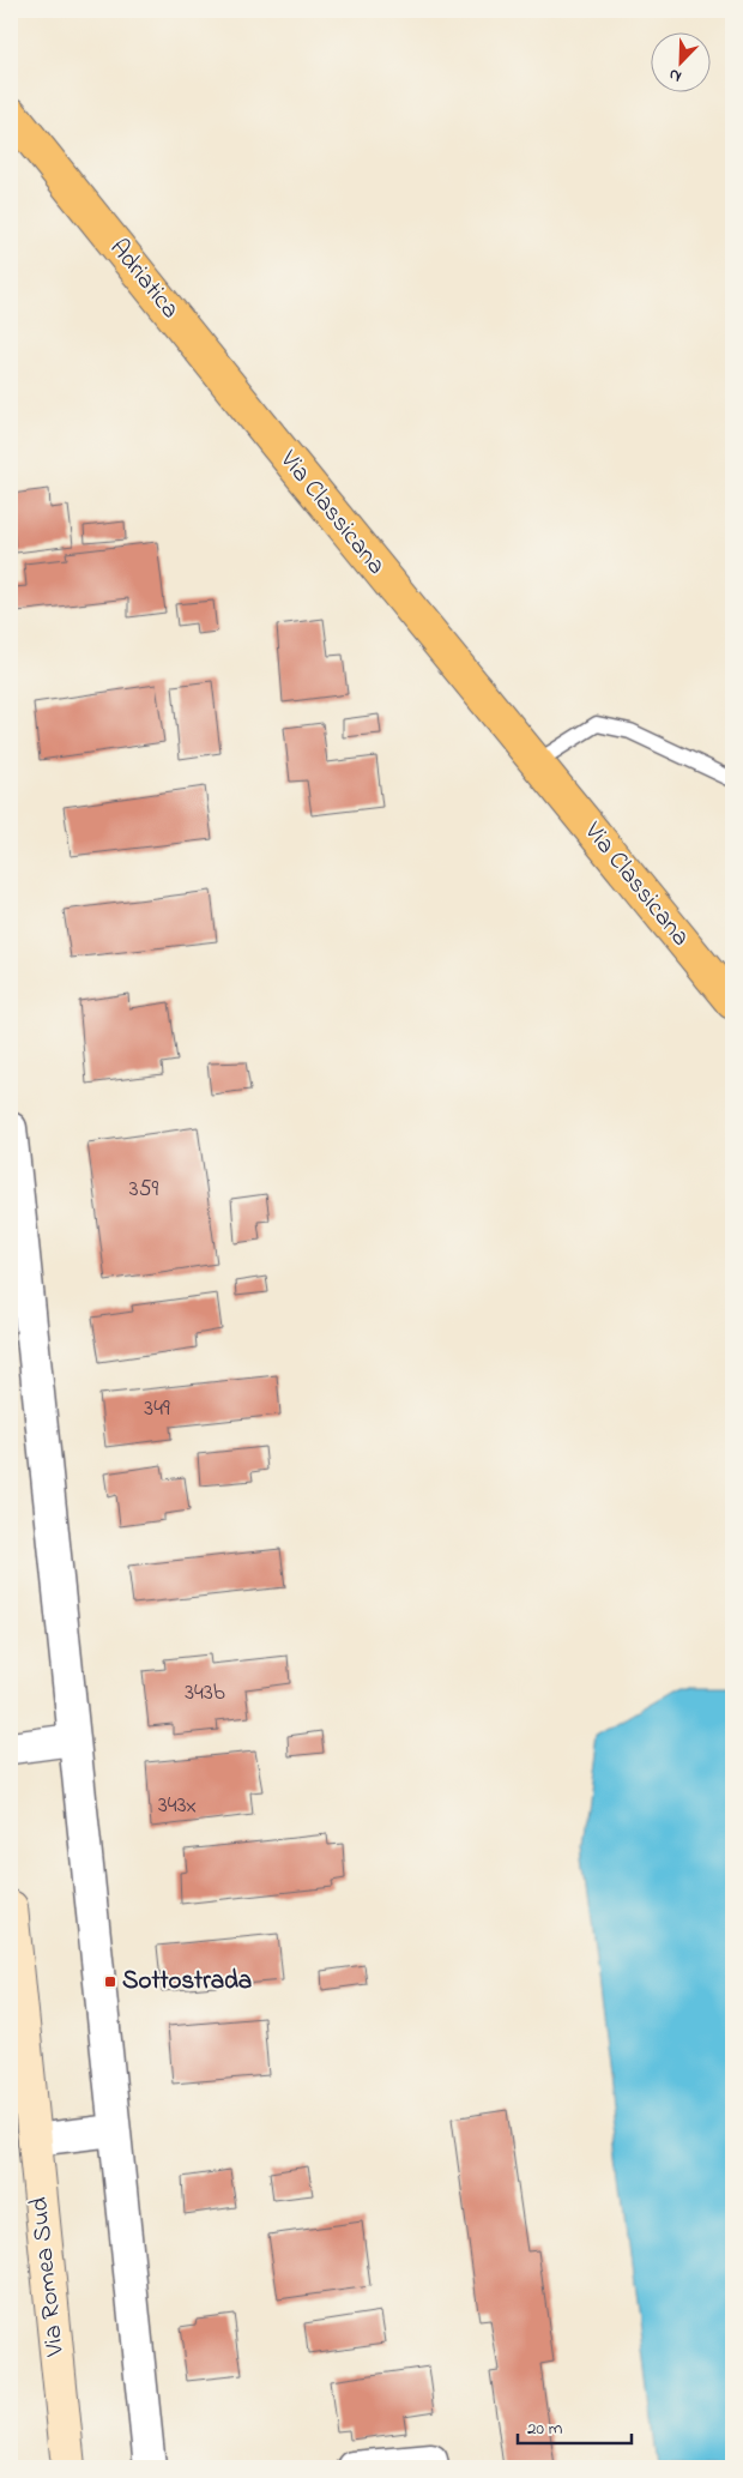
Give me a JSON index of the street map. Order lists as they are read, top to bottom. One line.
{"streets":{"highway":["Adriatica","Via Classicana"],"main road":["Via Romea Sud"]},"crossings":[["Adriatica","Via Classicana"]],"places":{"transit":["Sottostrada"]},"house_numbers":["359","349","343b","343x"],"scale_bar":"20 m","north":"bottom left"}
